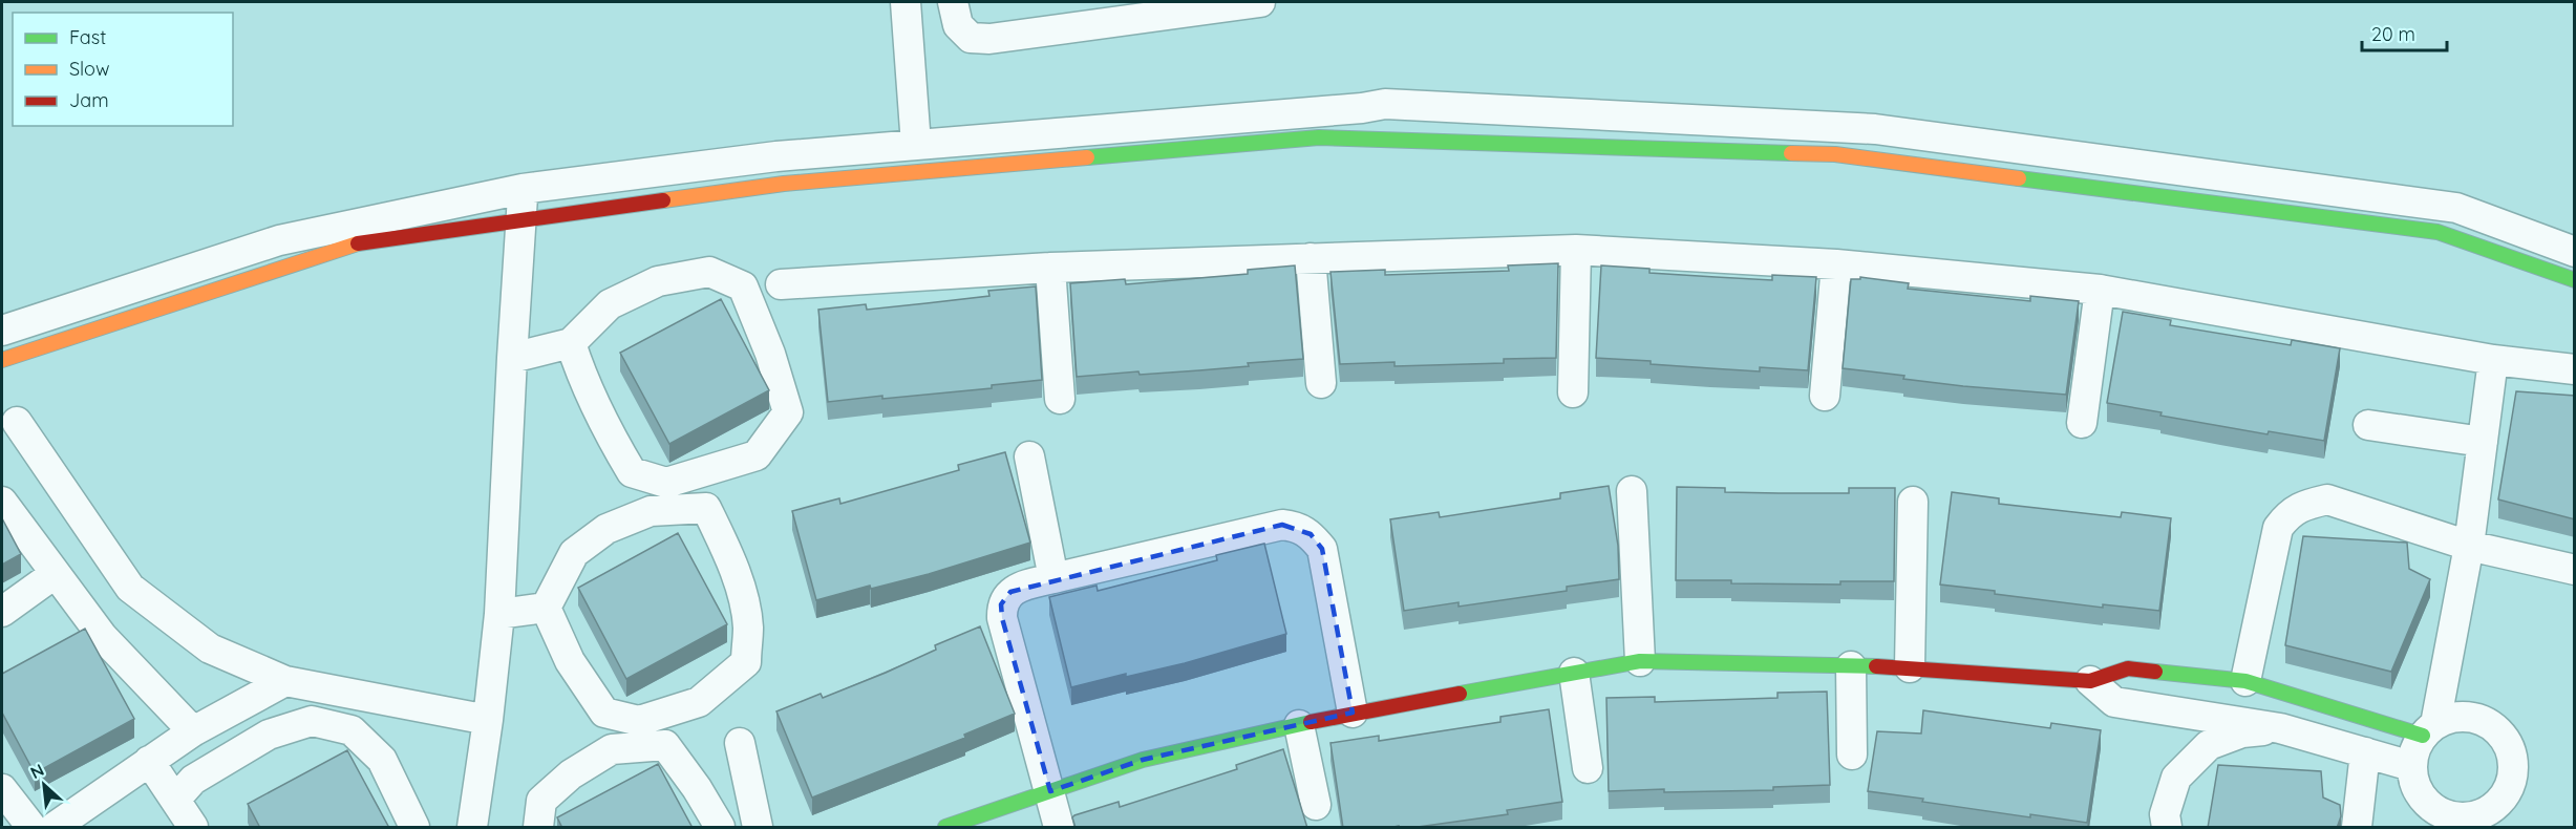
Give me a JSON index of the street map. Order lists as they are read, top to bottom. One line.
{"legend":["Fast","Slow","Jam"],"scale_bar":"20 m","north":"top left"}
